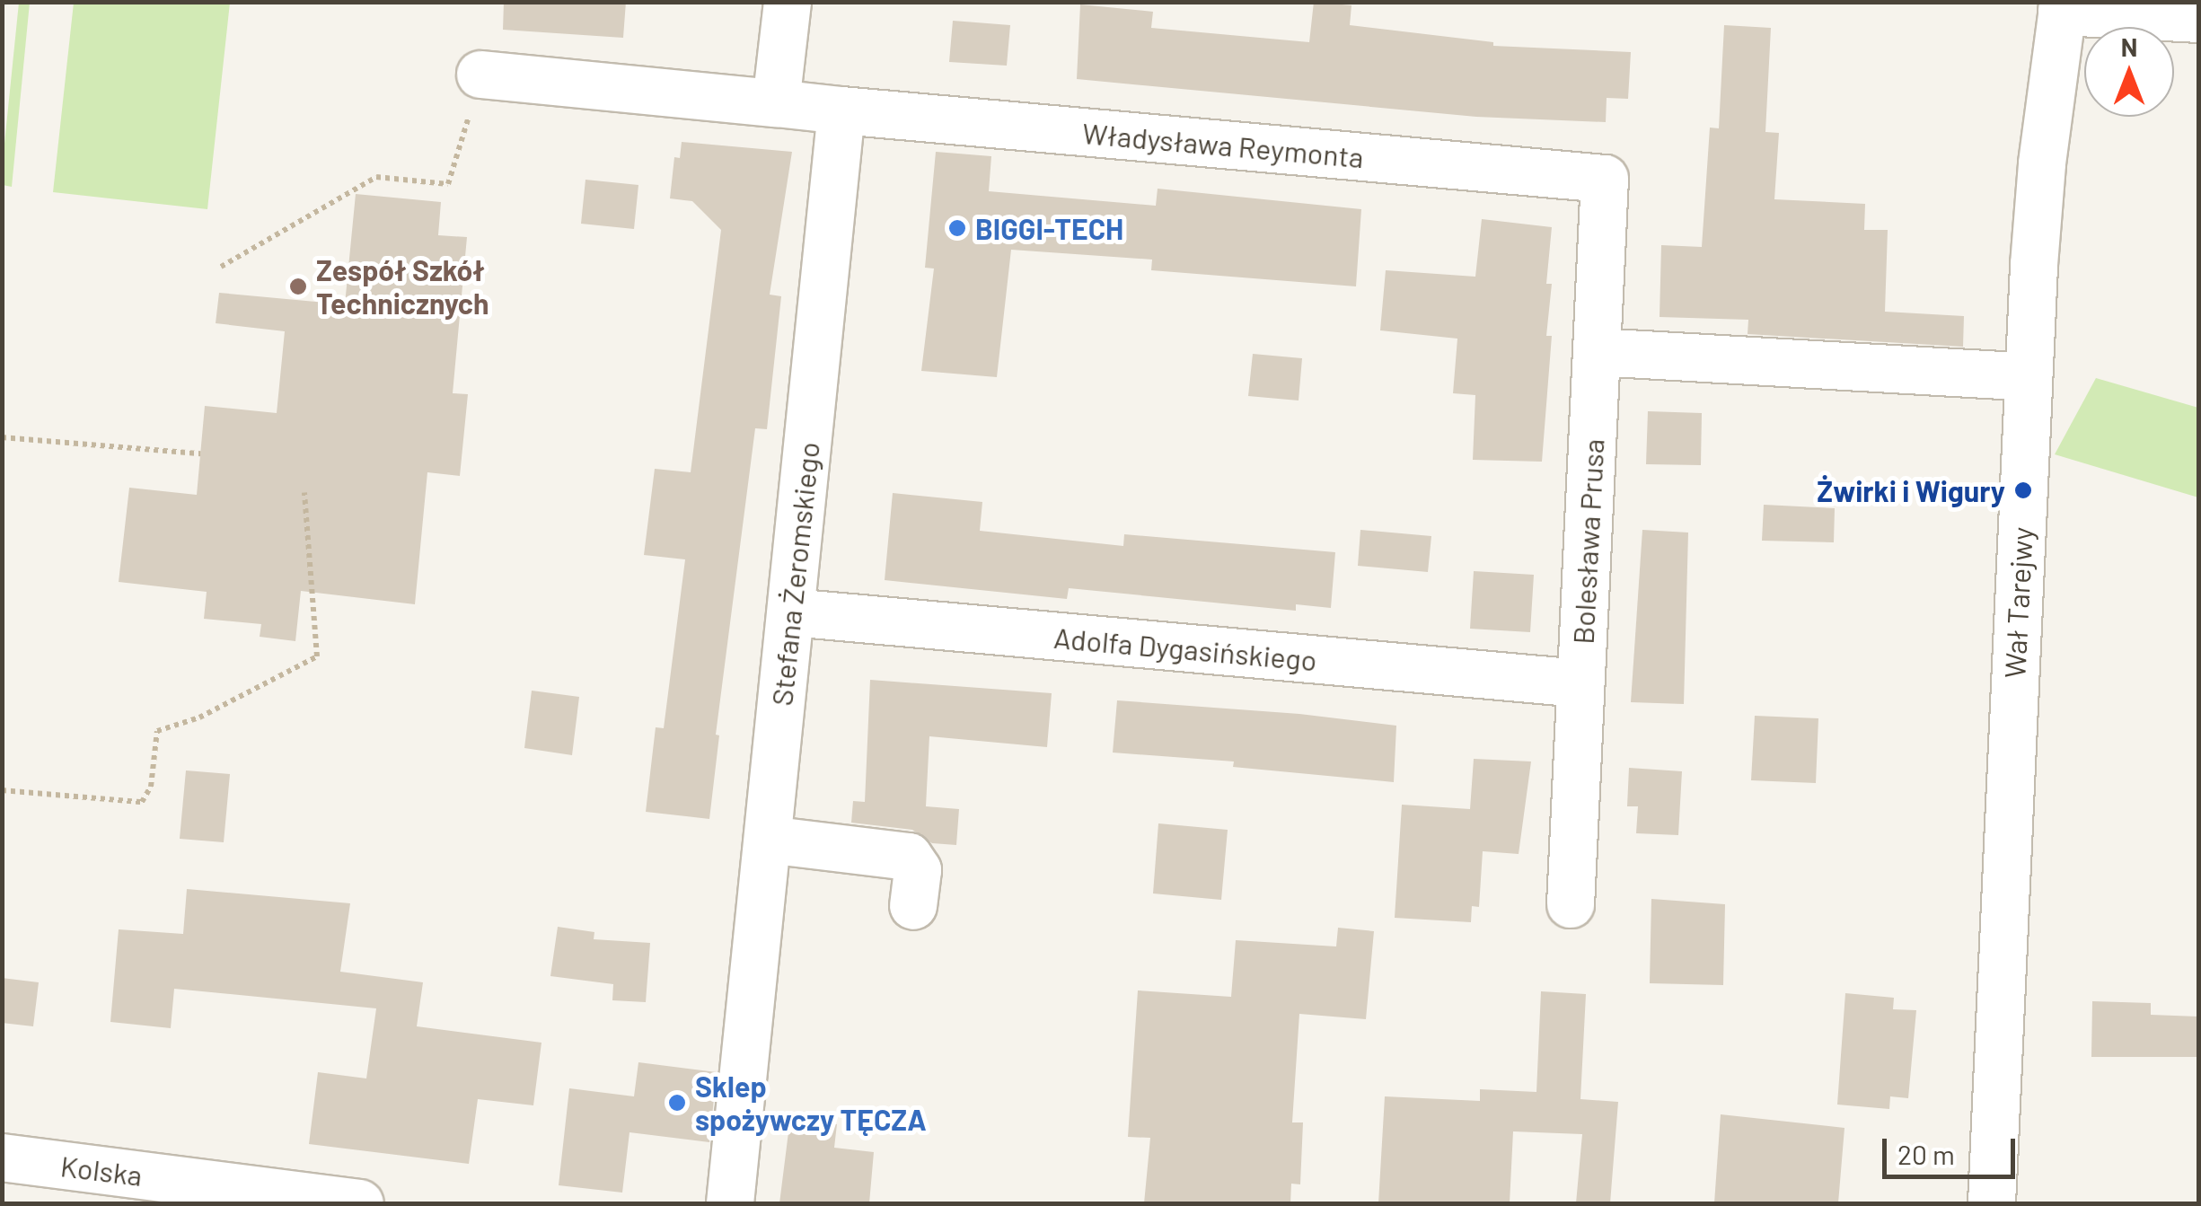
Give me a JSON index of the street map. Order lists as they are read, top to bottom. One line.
{"streets":{"street":["Władysława Reymonta","Bolesława Prusa","Stefana Żeromskiego","Wał Tarejwy","Adolfa Dygasińskiego","Kolska"]},"crossings":[["Władysława Reymonta","Bolesława Prusa"],["Władysława Reymonta","Stefana Żeromskiego"],["Bolesława Prusa","Adolfa Dygasińskiego"],["Stefana Żeromskiego","Adolfa Dygasińskiego"]],"places":["BIGGI-TECH","Zespół Szkół Technicznych","Żwirki i Wigury","Sklep spożywczy TĘCZA"],"scale_bar":"20 m","north":"top"}
